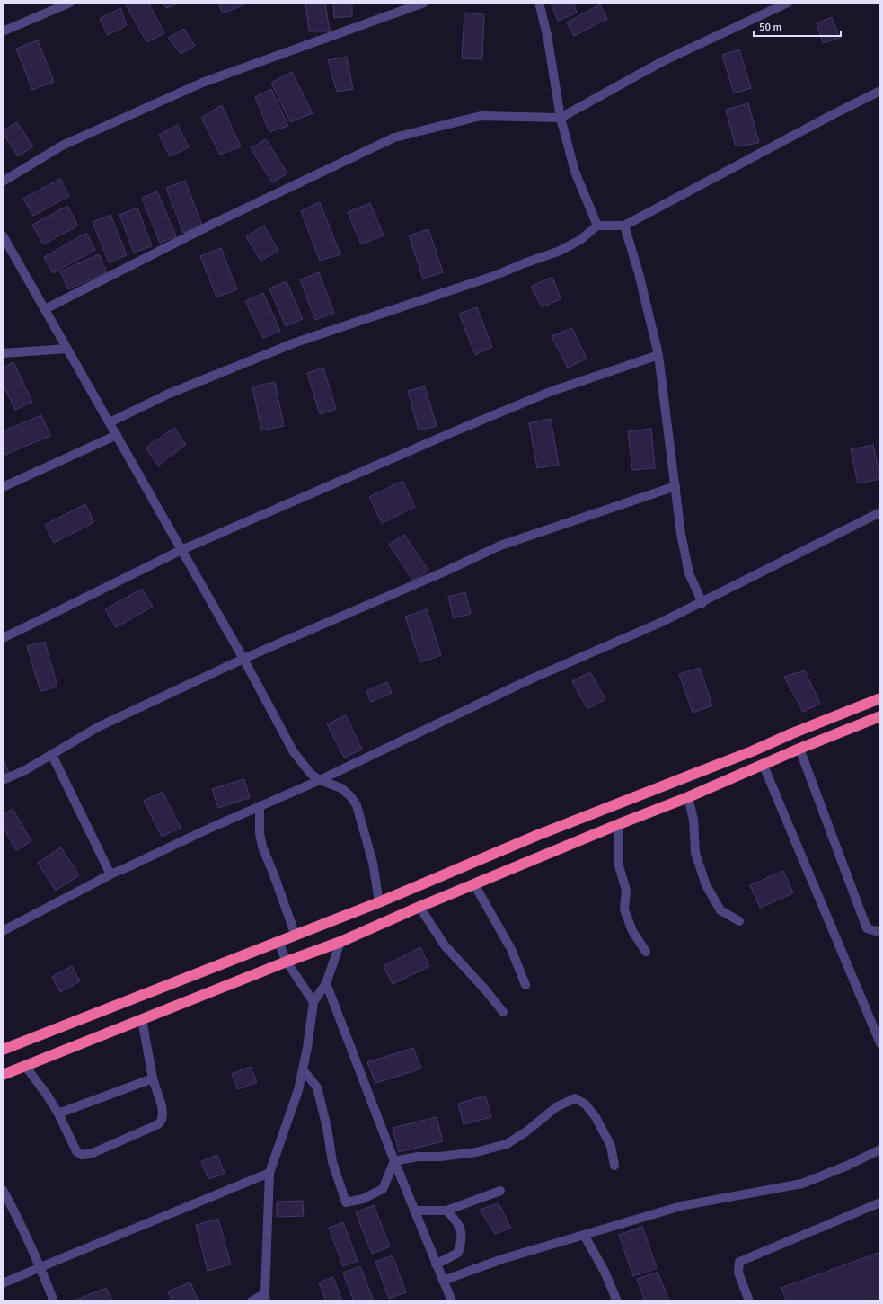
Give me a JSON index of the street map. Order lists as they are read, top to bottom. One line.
{"scale_bar":"50 m"}
